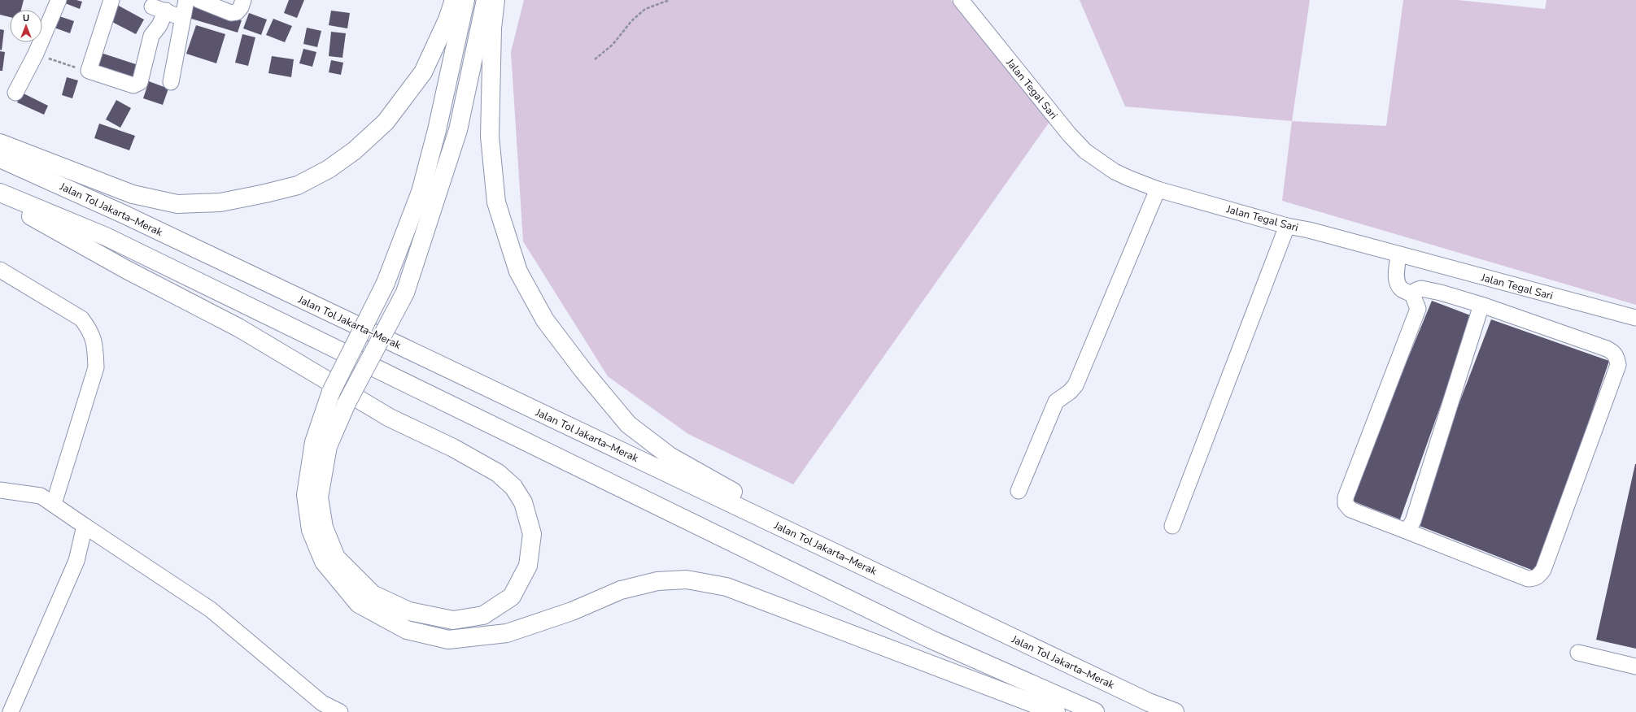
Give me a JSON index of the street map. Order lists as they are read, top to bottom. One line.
{"streets":{"highway":["Jalan Tol Jakarta–Merak"],"street":["Jalan Tegal Sari"]},"north":"top"}
